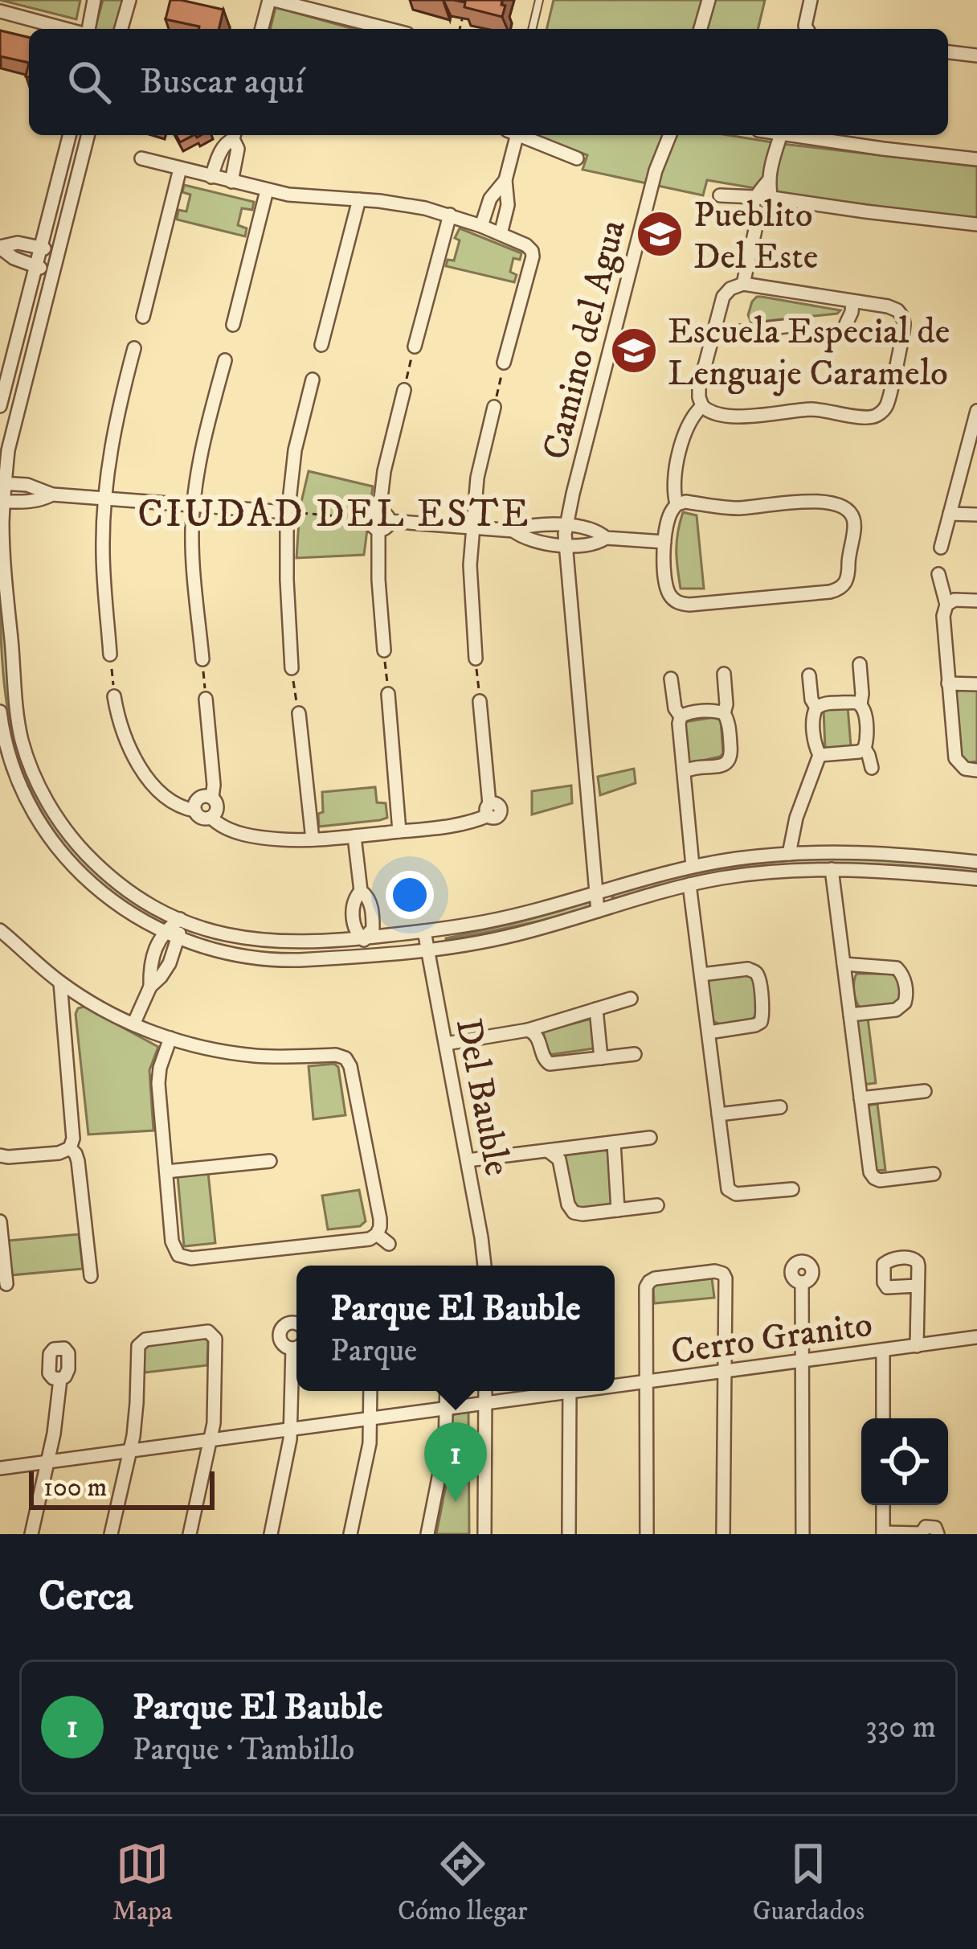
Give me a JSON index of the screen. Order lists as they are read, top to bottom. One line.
{"streets":{"street":["Camino del Agua","Del Bauble","Cerro Granito"]},"districts":["CIUDAD DEL ESTE"],"places":{"school or university":["Pueblito Del Este","Escuela Especial de Lenguaje Caramelo"]},"scale_bar":"100 m","page":{"search":"Buscar aquí","popup":["Parque El Bauble","Parque"],"pins":"1","scale":"100 m","heading":"Cerca","list":[{"mark":"1","name":"Parque El Bauble","note":"Parque · Tambillo","value":"330 m"}],"nav":["Mapa","Cómo llegar","Guardados"]}}
